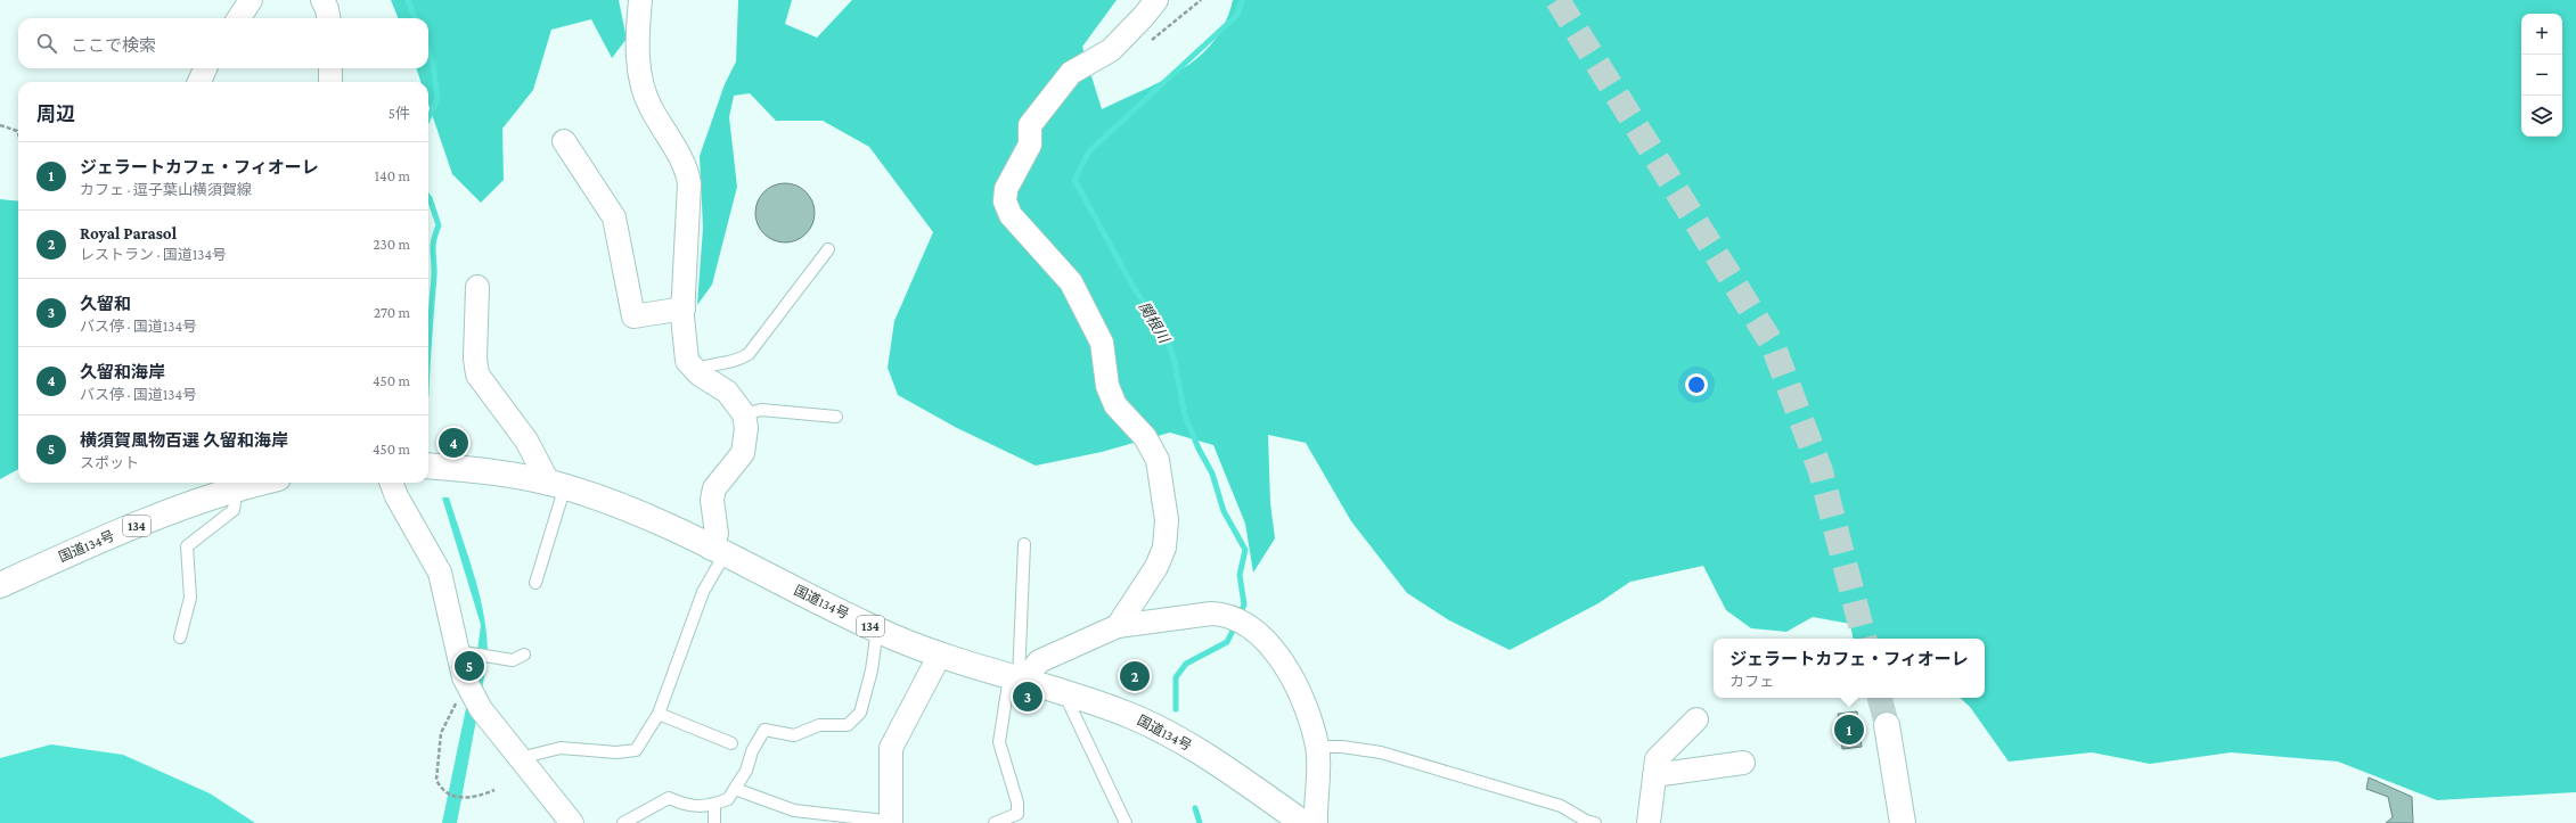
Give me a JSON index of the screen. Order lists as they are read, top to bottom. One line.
{"streets":{"main road":["134","国道134号"]},"water":["関根川"],"page":{"map_buttons":["+","−"],"search":"ここで検索","heading":["周辺","5件"],"list":[{"mark":"1","name":"ジェラートカフェ・フィオーレ","note":"カフェ · 逗子葉山横須賀線","value":"140 m"},{"mark":"2","name":"Royal Parasol","note":"レストラン · 国道134号","value":"230 m"},{"mark":"3","name":"久留和","note":"バス停 · 国道134号","value":"270 m"},{"mark":"4","name":"久留和海岸","note":"バス停 · 国道134号","value":"450 m"},{"mark":"5","name":"横須賀風物百選 久留和海岸","note":"スポット","value":"450 m"}],"pins":["4","5","2","3","1"],"popup":["ジェラートカフェ・フィオーレ","カフェ"]}}
